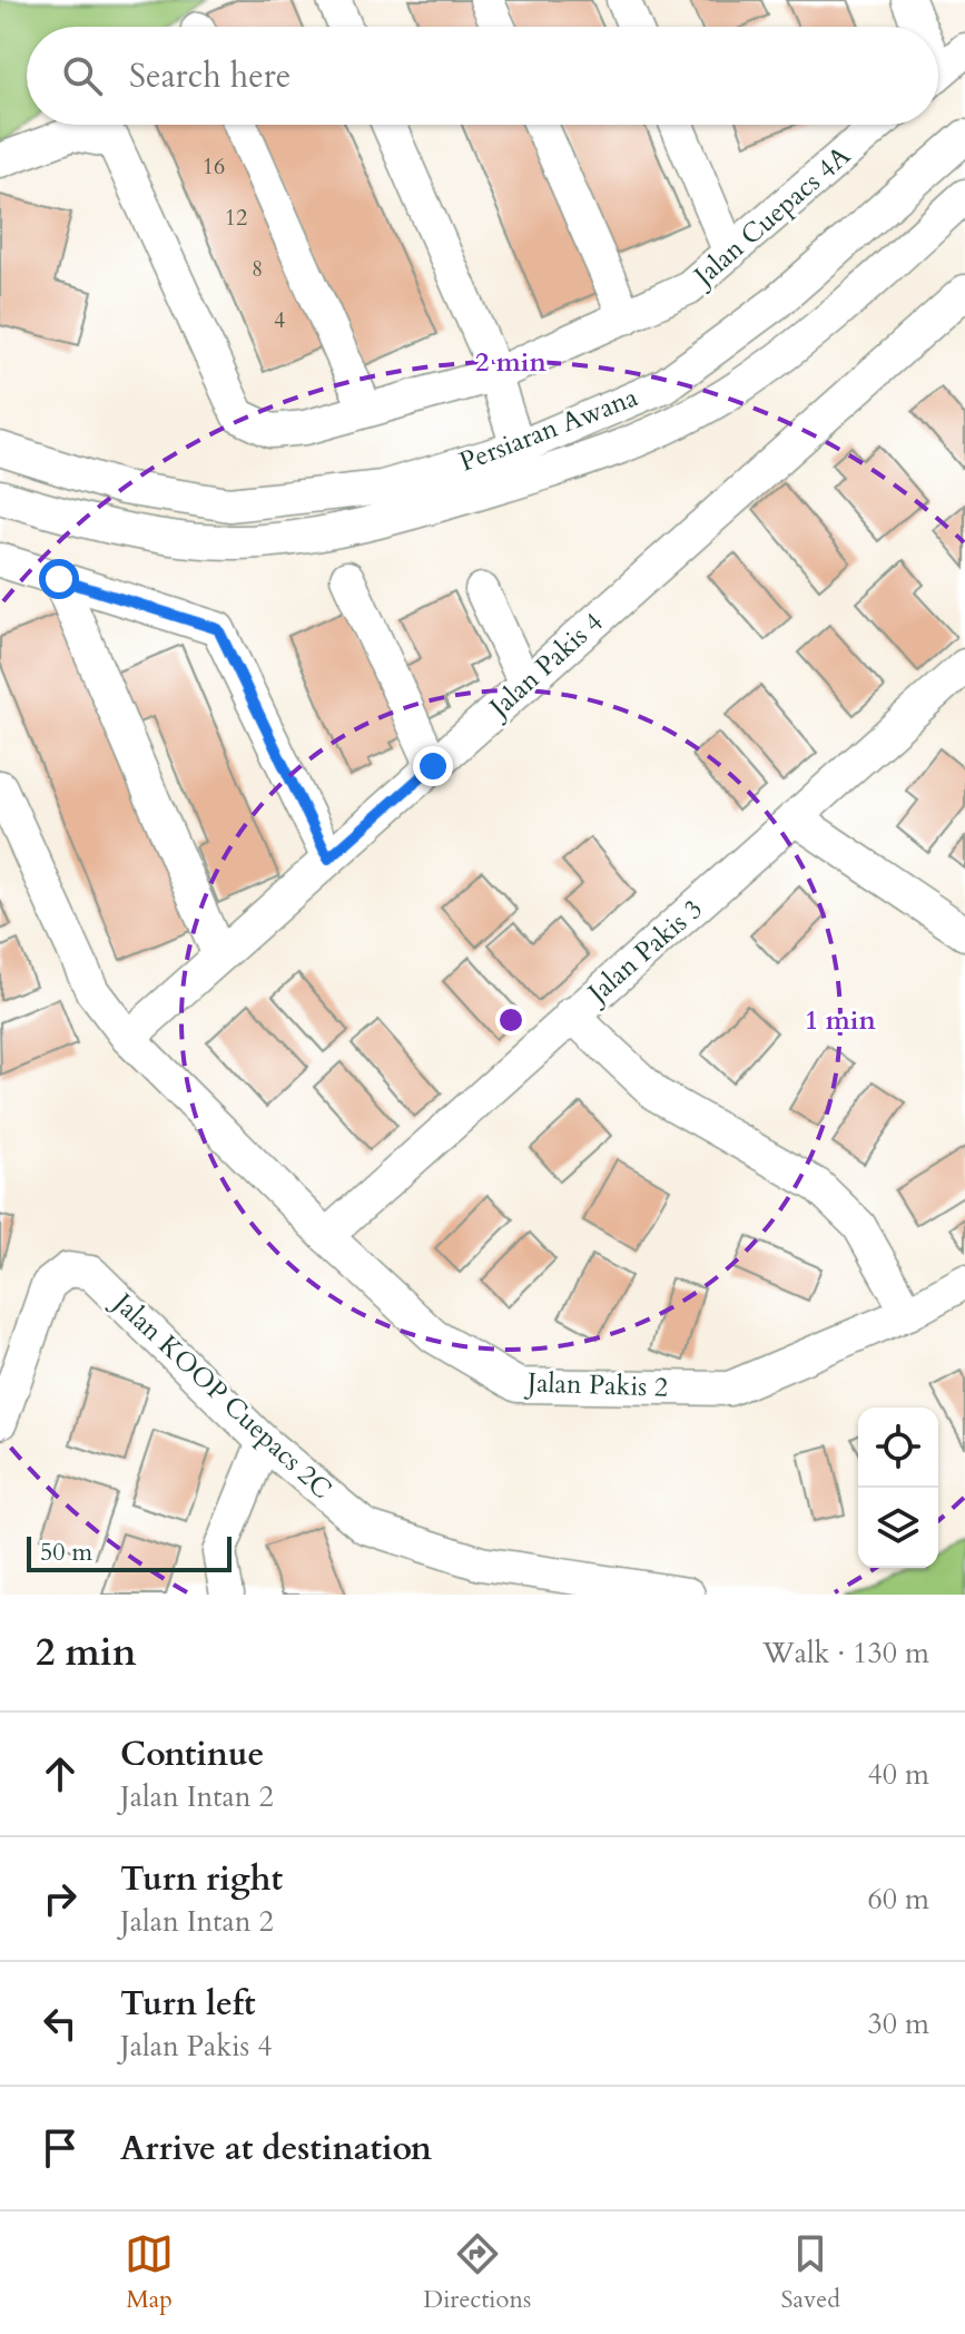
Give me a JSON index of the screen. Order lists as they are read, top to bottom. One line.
{"streets":{"street":["Jalan Cuepacs 4A","Persiaran Awana","Jalan Pakis 4","Jalan Pakis 3","Jalan Pakis 2","Jalan KOOP Cuepacs 2C"]},"crossings":[["Jalan Pakis 4","Jalan Pakis 2"],["Jalan Pakis 3","Jalan Pakis 2"]],"house_numbers":["16","12","8","4"],"scale_bar":"50 m","page":{"search":"Search here","scale":"50 m","heading":["2 min","Walk · 130 m"],"list":[["Continue","Jalan Intan 2","40 m"],["Turn right","Jalan Intan 2","60 m"],["Turn left","Jalan Pakis 4","30 m"],"Arrive at destination"],"nav":["Map","Directions","Saved"]},"rings":["2 min","1 min"]}
